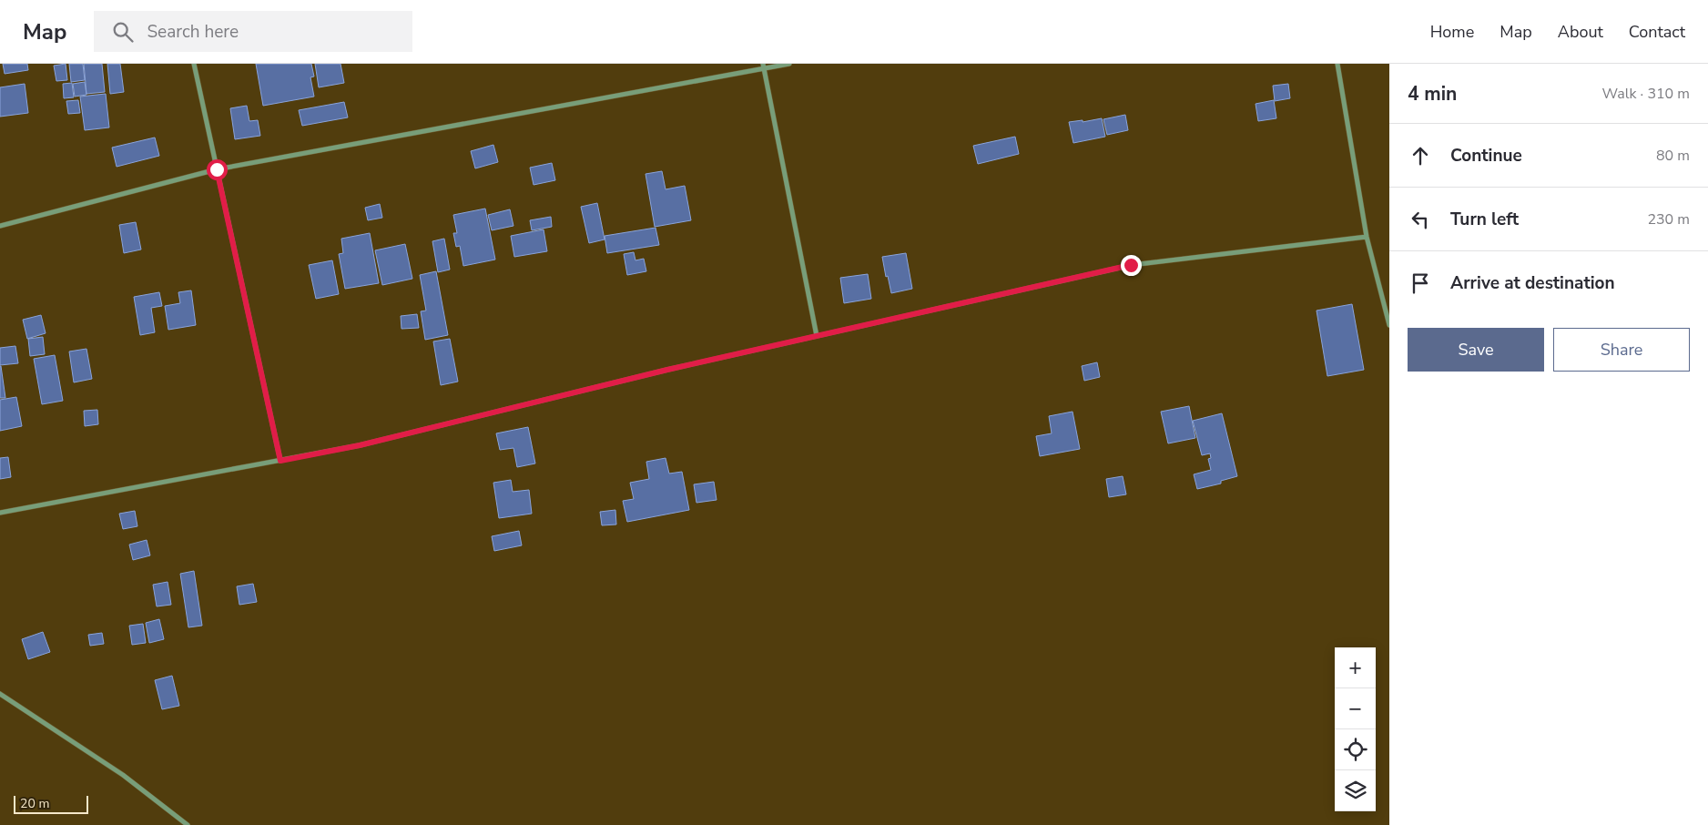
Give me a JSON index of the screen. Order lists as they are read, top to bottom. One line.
{"scale_bar":"20 m","page":{"header":"Map","search":"Search here","nav":["Home","Map","About","Contact"],"heading":["4 min","Walk · 310 m"],"list":[["Continue","80 m"],["Turn left","230 m"],"Arrive at destination"],"buttons":["Save","Share"],"map_buttons":["+","−"],"scale":"20 m"}}
